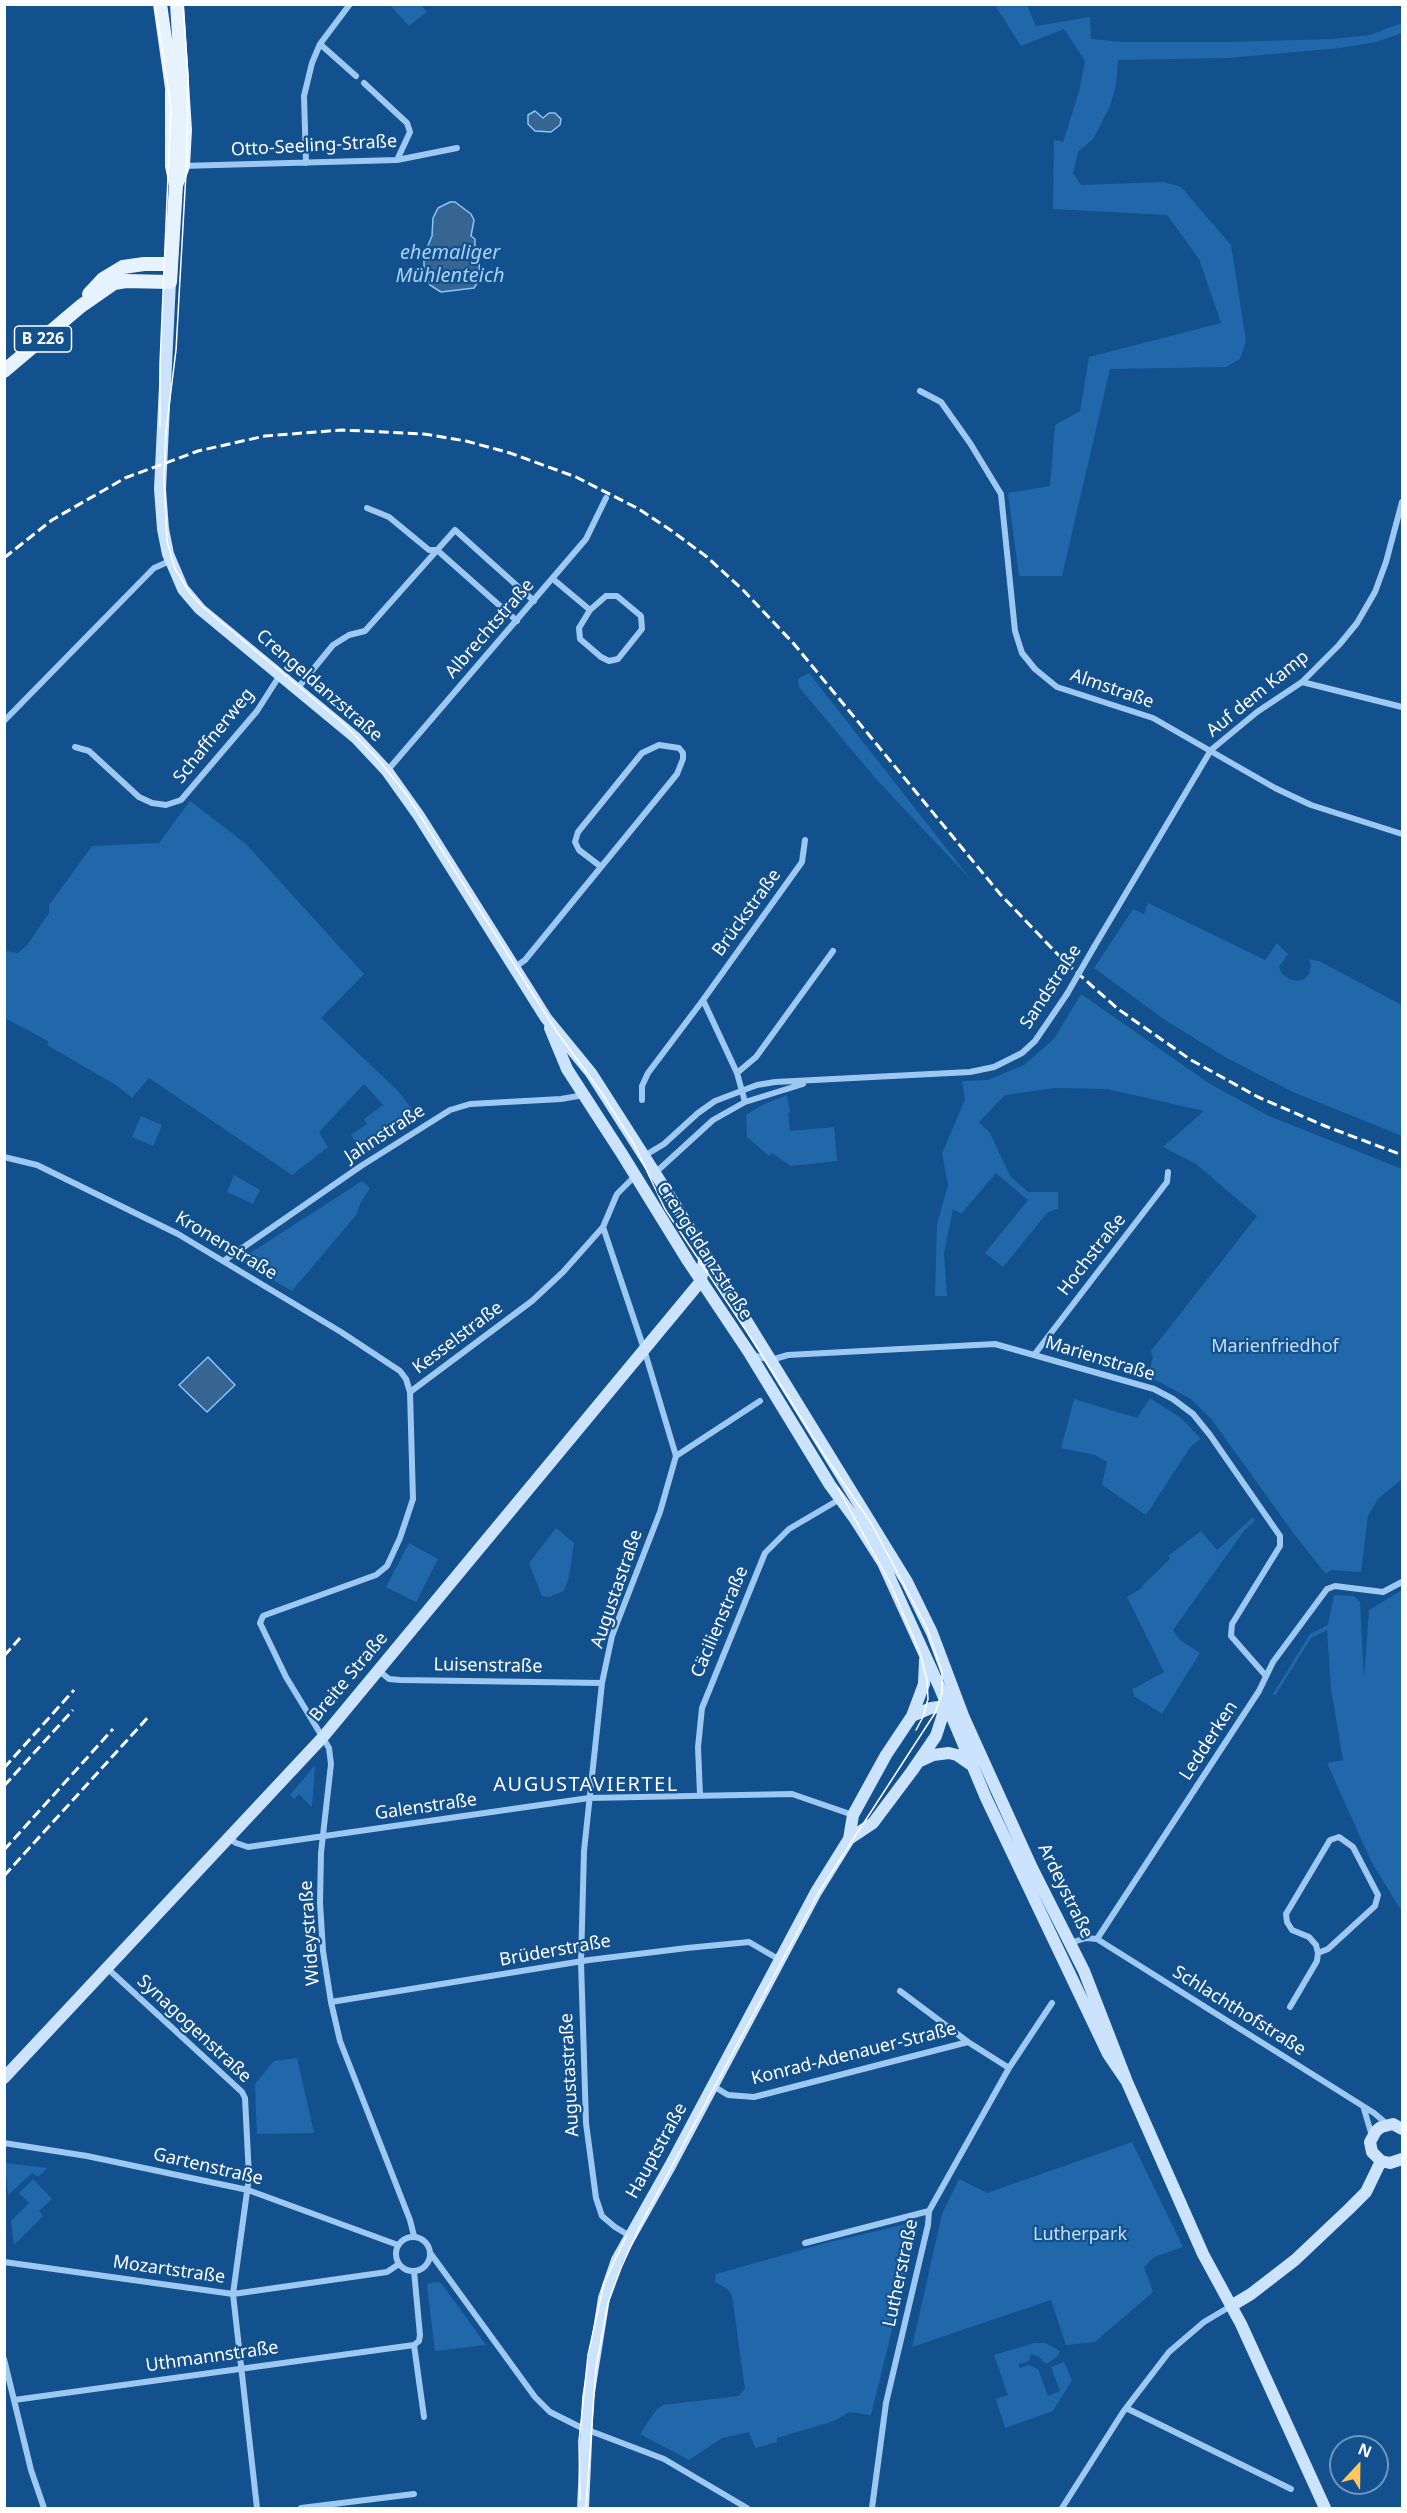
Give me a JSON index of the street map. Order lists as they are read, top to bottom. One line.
{"streets":{"main road":["B 226","Crengeldanzstraße","Breite Straße","Ardeystraße","Hauptstraße"],"street":["Otto-Seeling-Straße","Albrechtstraße","Almstraße","Auf dem Kamp","Schaffnerweg","Brückstraße","Sandstraße","Jahnstraße","Kronenstraße","Hochstraße","Kesselstraße","Marienstraße","Augustastraße","Cäcilienstraße","Luisenstraße","Ledderken","Galenstraße","Wideystraße","Brüderstraße","Schlachthofstraße","Synagogenstraße","Konrad-Adenauer-Straße","Gartenstraße","Mozartstraße","Lutherstraße","Uthmannstraße"]},"crossings":[["Otto-Seeling-Straße","Crengeldanzstraße"],["B 226","Crengeldanzstraße"],["Albrechtstraße","Crengeldanzstraße"],["Crengeldanzstraße","Schaffnerweg"],["Crengeldanzstraße","Sandstraße"],["Crengeldanzstraße","Jahnstraße"],["Crengeldanzstraße","Marienstraße"],["Crengeldanzstraße","Cäcilienstraße"],["Crengeldanzstraße","Breite Straße"],["Crengeldanzstraße","Ardeystraße"],["Crengeldanzstraße","Hauptstraße"],["Almstraße","Auf dem Kamp"],["Almstraße","Sandstraße"],["Auf dem Kamp","Sandstraße"],["Jahnstraße","Kronenstraße"],["Kronenstraße","Kesselstraße"],["Hochstraße","Marienstraße"],["Kesselstraße","Wideystraße"],["Marienstraße","Ledderken"],["Augustastraße","Luisenstraße"],["Augustastraße","Galenstraße"],["Augustastraße","Brüderstraße"],["Augustastraße","Hauptstraße"],["Cäcilienstraße","Galenstraße"],["Luisenstraße","Breite Straße"],["Breite Straße","Galenstraße"],["Breite Straße","Wideystraße"],["Breite Straße","Synagogenstraße"],["Ledderken","Schlachthofstraße"],["Galenstraße","Wideystraße"],["Galenstraße","Hauptstraße"],["Wideystraße","Brüderstraße"],["Wideystraße","Gartenstraße"],["Wideystraße","Mozartstraße"],["Brüderstraße","Hauptstraße"],["Synagogenstraße","Gartenstraße"],["Synagogenstraße","Mozartstraße"],["Synagogenstraße","Uthmannstraße"],["Konrad-Adenauer-Straße","Hauptstraße"],["Konrad-Adenauer-Straße","Lutherstraße"],["Gartenstraße","Mozartstraße"]],"districts":["AUGUSTAVIERTEL"],"water":["ehemaliger Mühlenteich"],"parks":["Marienfriedhof","Lutherpark"],"north":"top"}
